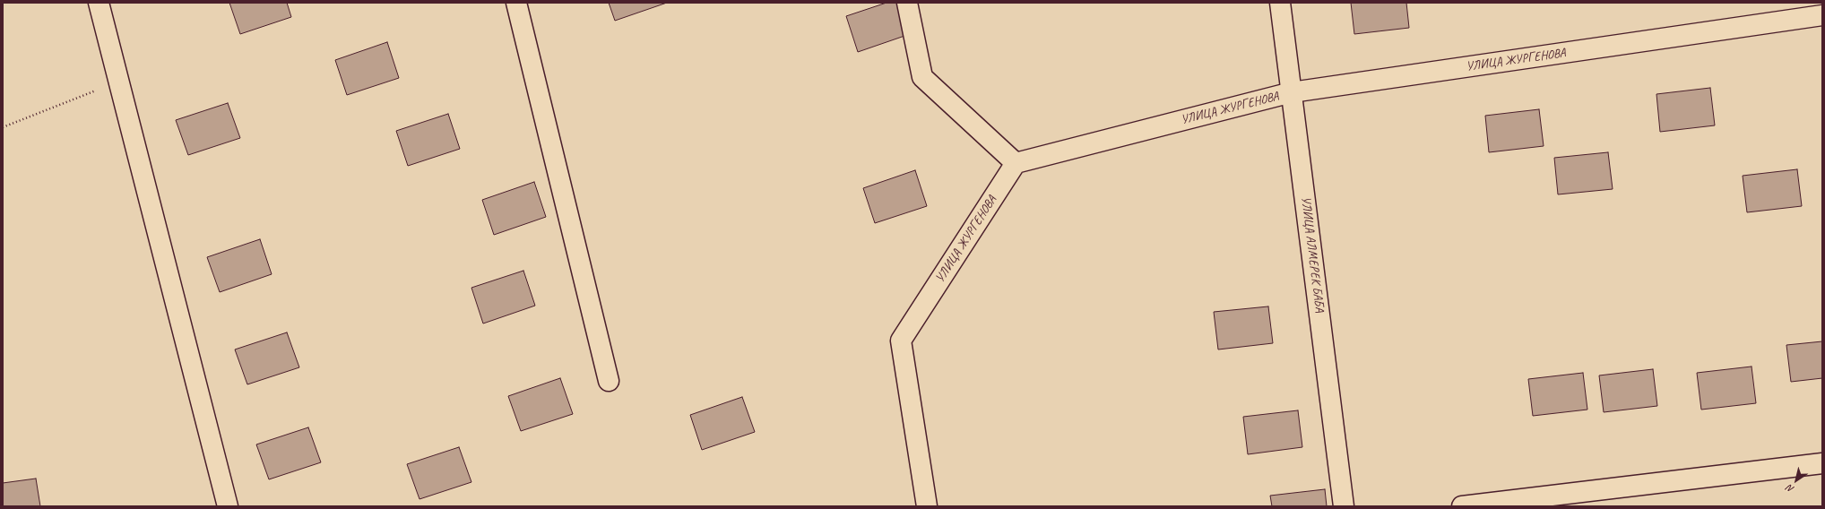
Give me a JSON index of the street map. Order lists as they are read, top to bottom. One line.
{"streets":{"street":["УЛИЦА ЖУРГЕНОВА","УЛИЦА АЛМЕРЕК БАБА"]},"crossings":[["УЛИЦА ЖУРГЕНОВА","УЛИЦА АЛМЕРЕК БАБА"]],"north":"bottom left"}
